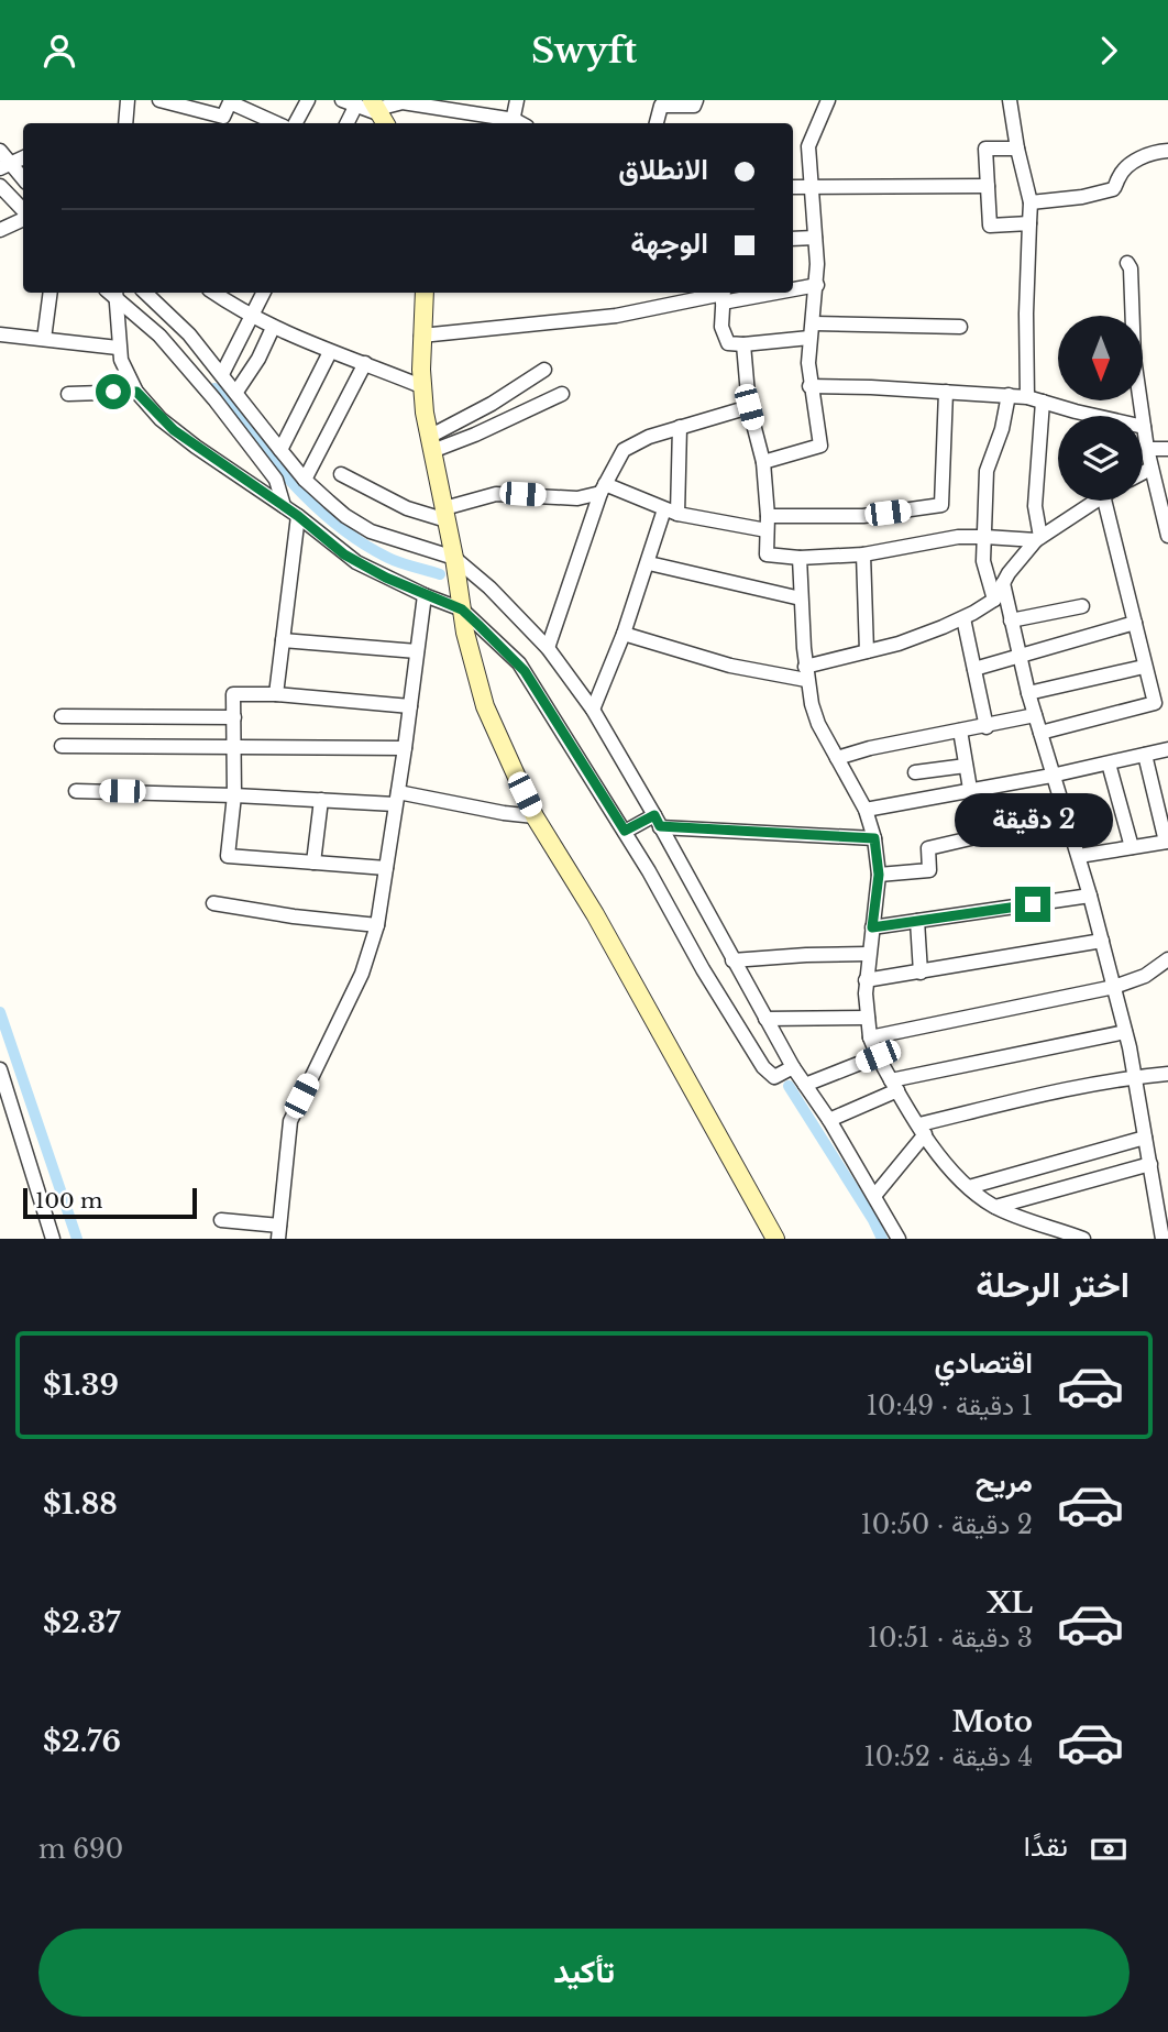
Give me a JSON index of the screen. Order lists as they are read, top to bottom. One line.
{"scale_bar":"100 m","north":"bottom","page":{"header":"Swyft","banner":["الانطلاق","الوجهة"],"bubble":"2 دقيقة","scale":"100 m","heading":"اختر الرحلة","list":[{"name":"اقتصادي","note":"1 دقيقة · 10:49","value":"$1.39"},{"name":"مريح","note":"2 دقيقة · 10:50","value":"$1.88"},{"name":"XL","note":"3 دقيقة · 10:51","value":"$2.37"},{"name":"Moto","note":"4 دقيقة · 10:52","value":"$2.76"}],"pay":["نقدًا","690 m"],"buttons":"تأكيد"}}
